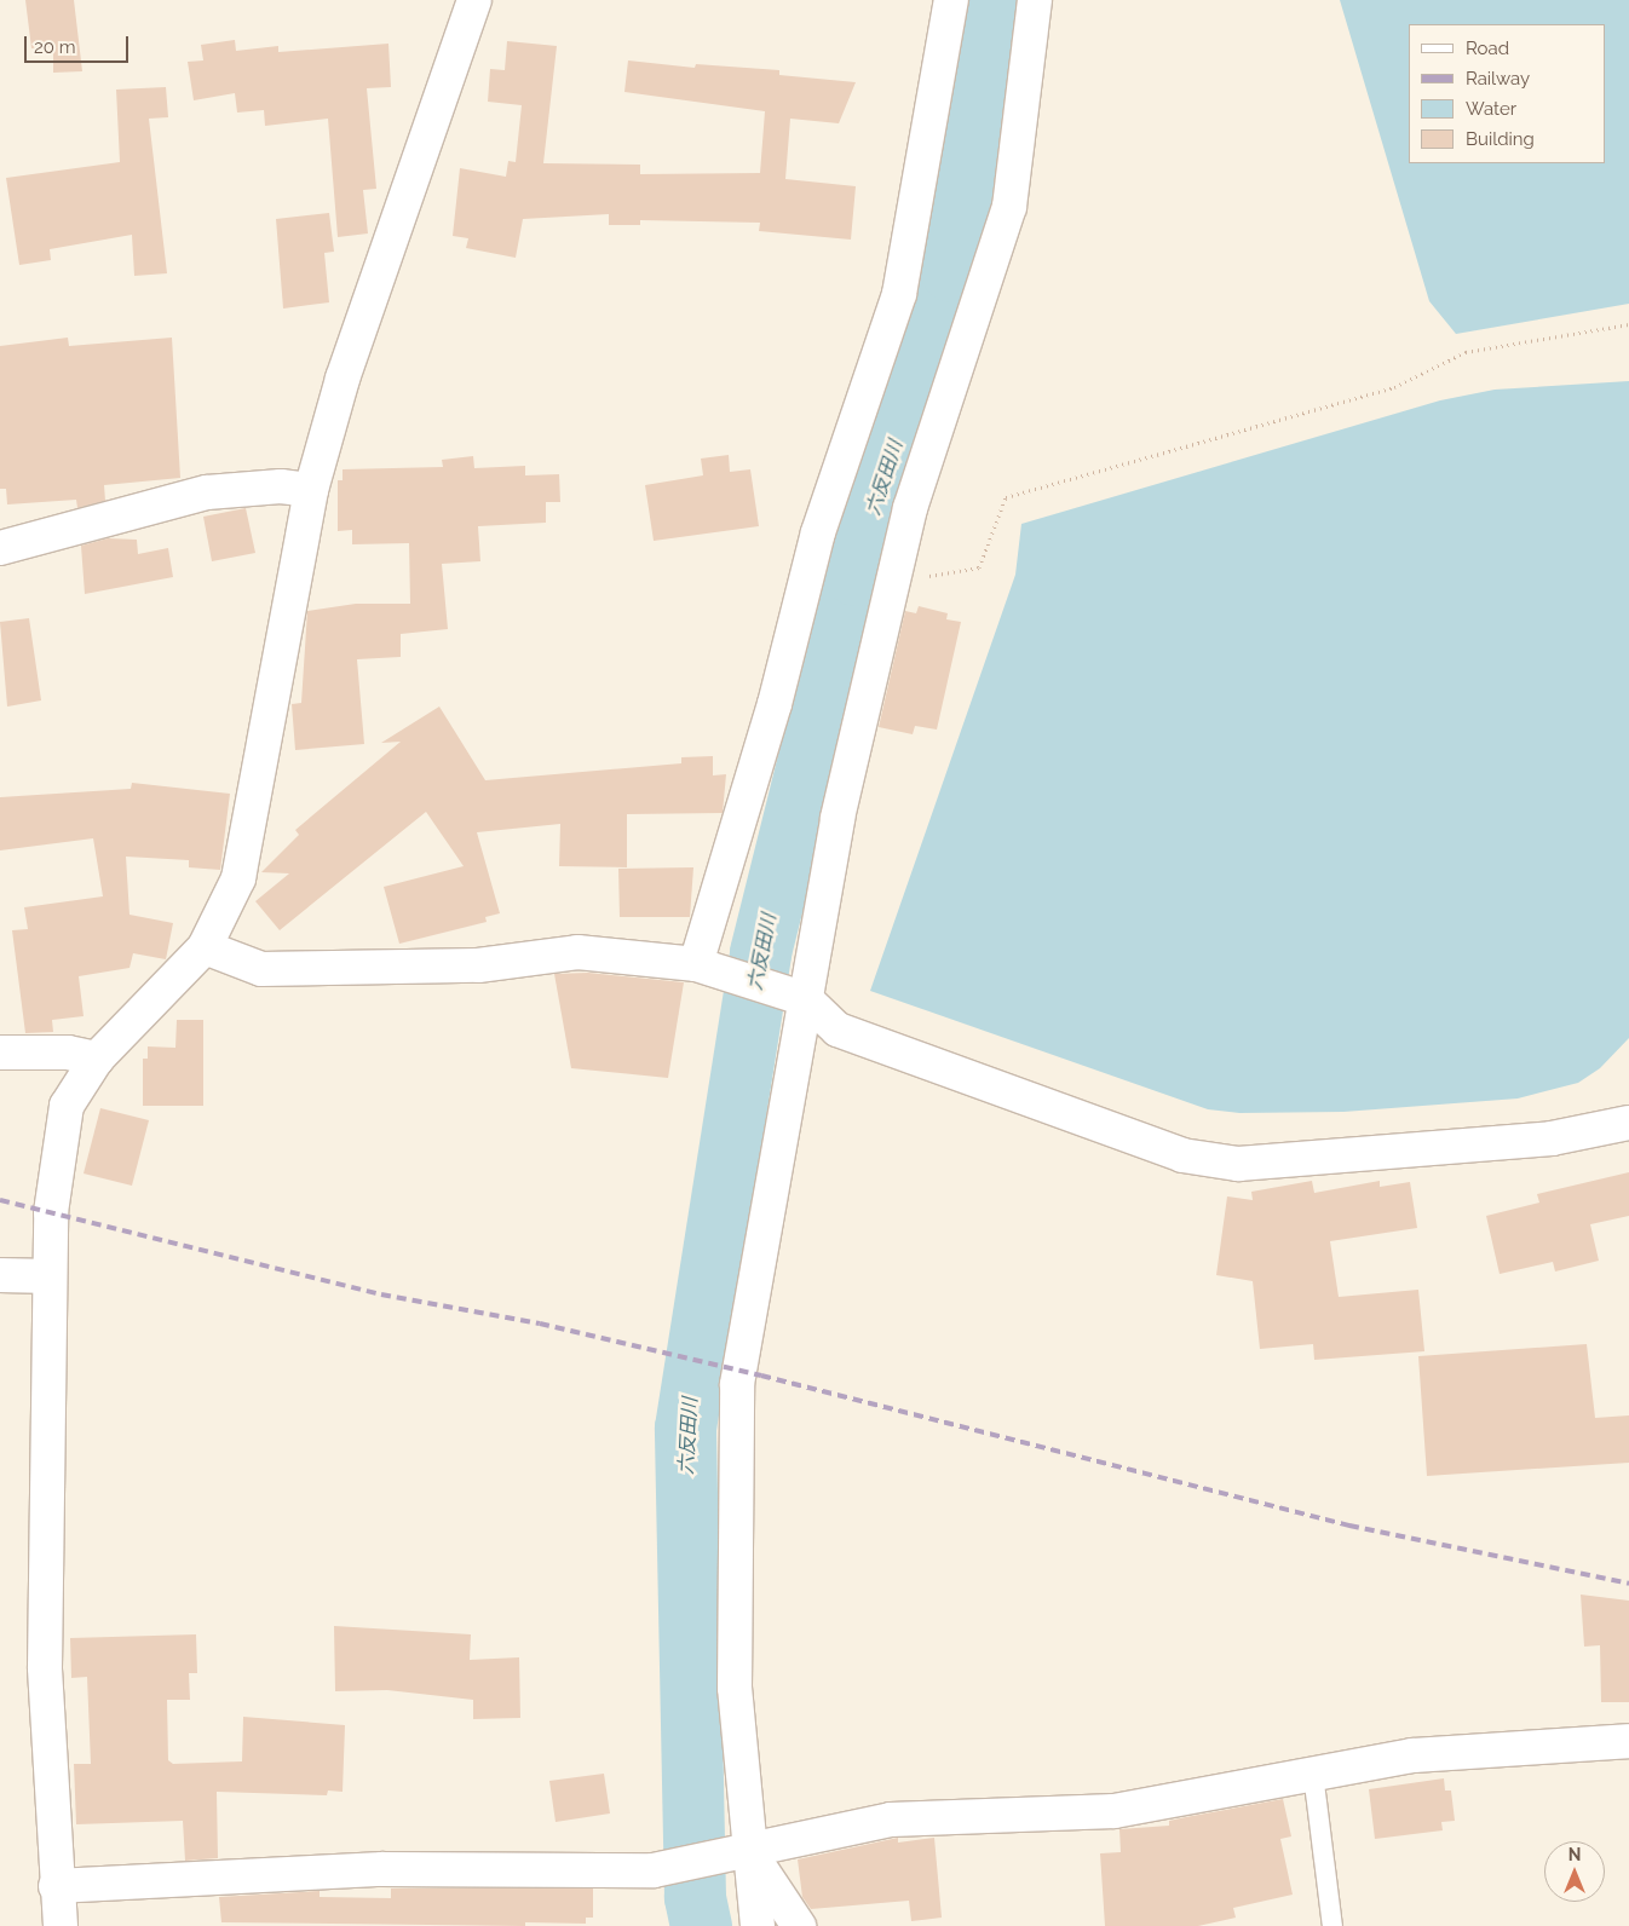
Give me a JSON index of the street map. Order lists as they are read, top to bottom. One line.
{"water":["六反田川"],"legend":["Road","Railway","Water","Building"],"scale_bar":"20 m","north":"top"}
